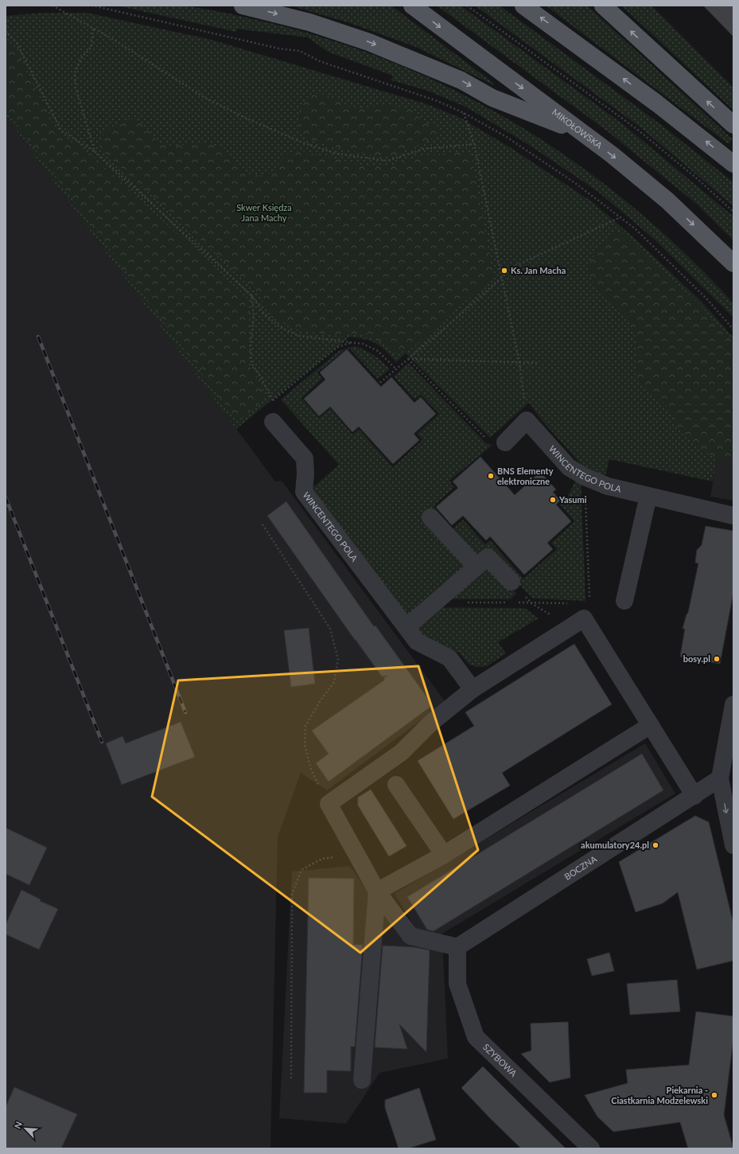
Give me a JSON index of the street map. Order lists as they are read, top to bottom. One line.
{"streets":{"main road":["MIKOŁOWSKA"],"street":["WINCENTEGO POLA","BOCZNA","SZYBOWA"]},"crossings":[["BOCZNA","SZYBOWA"]],"parks":["Skwer Księdza Jana Machy"],"places":["Ks. Jan Macha","BNS Elementy elektroniczne","Yasumi","bosy.pl","akumulatory24.pl","Piekarnia - Ciastkarnia Modzelewski"],"north":"top left"}
